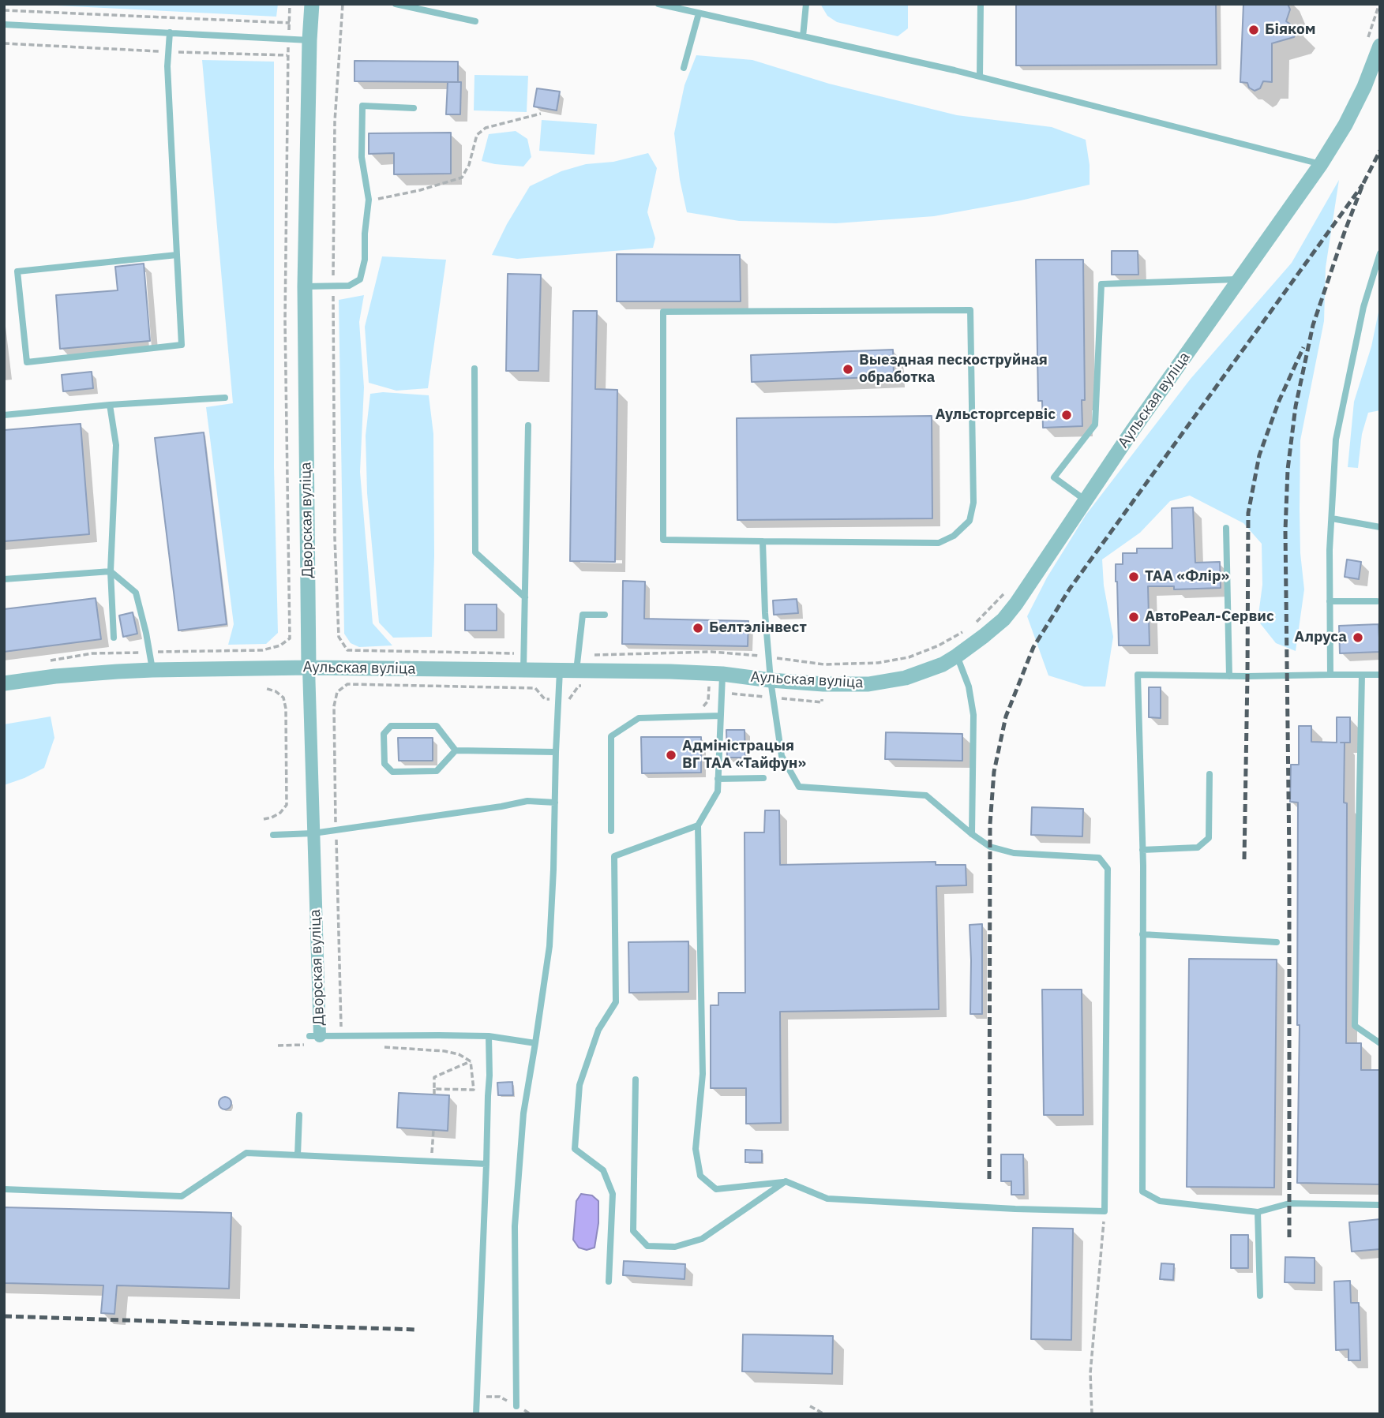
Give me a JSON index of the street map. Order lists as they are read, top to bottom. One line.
{"streets":{"street":["Аульская вуліца","Дворская вуліца"]},"crossings":[["Аульская вуліца","Дворская вуліца"]],"places":["Біяком","Выездная пескоструйная обработка","Аульсторгсервіс","ТАА «Флір»","АвтоРеал-Сервис","Белтэлінвест","Алруса","Адміністрацыя ВГ ТАА «Тайфун»"]}
